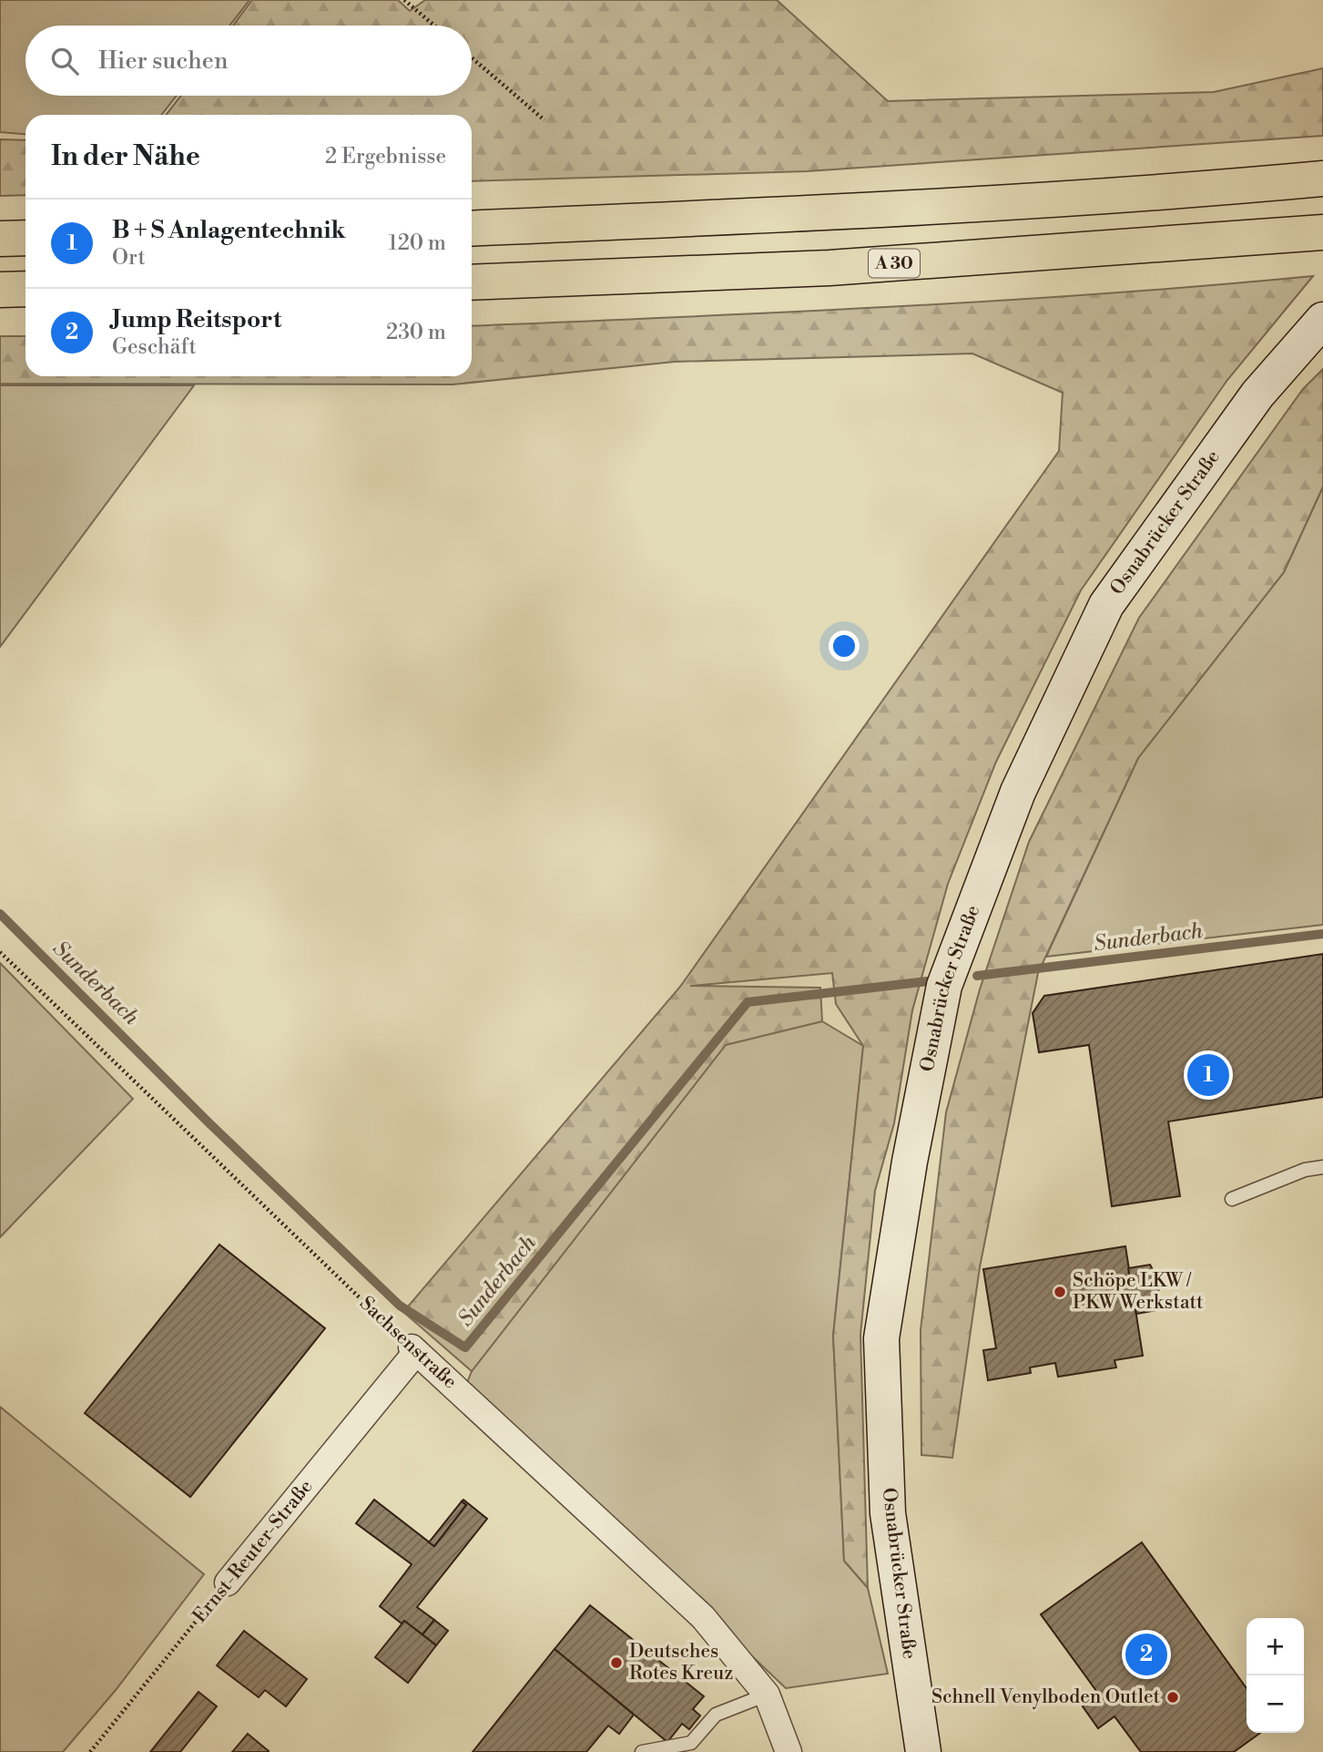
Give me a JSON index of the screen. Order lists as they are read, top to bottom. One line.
{"streets":{"highway":["A 30"],"main road":["Osnabrücker Straße"],"street":["Sachsenstraße","Ernst-Reuter-Straße"]},"crossings":[["Sachsenstraße","Ernst-Reuter-Straße"]],"water":["Sunderbach"],"places":["Schöpe LKW / PKW Werkstatt","Deutsches Rotes Kreuz","Schnell Venylboden Outlet"],"page":{"search":"Hier suchen","heading":["In der Nähe","2 Ergebnisse"],"list":[{"mark":"1","name":"B + S Anlagentechnik","note":"Ort","value":"120 m"},{"mark":"2","name":"Jump Reitsport","note":"Geschäft","value":"230 m"}],"pins":["1","2"],"map_buttons":["+","−"]}}
